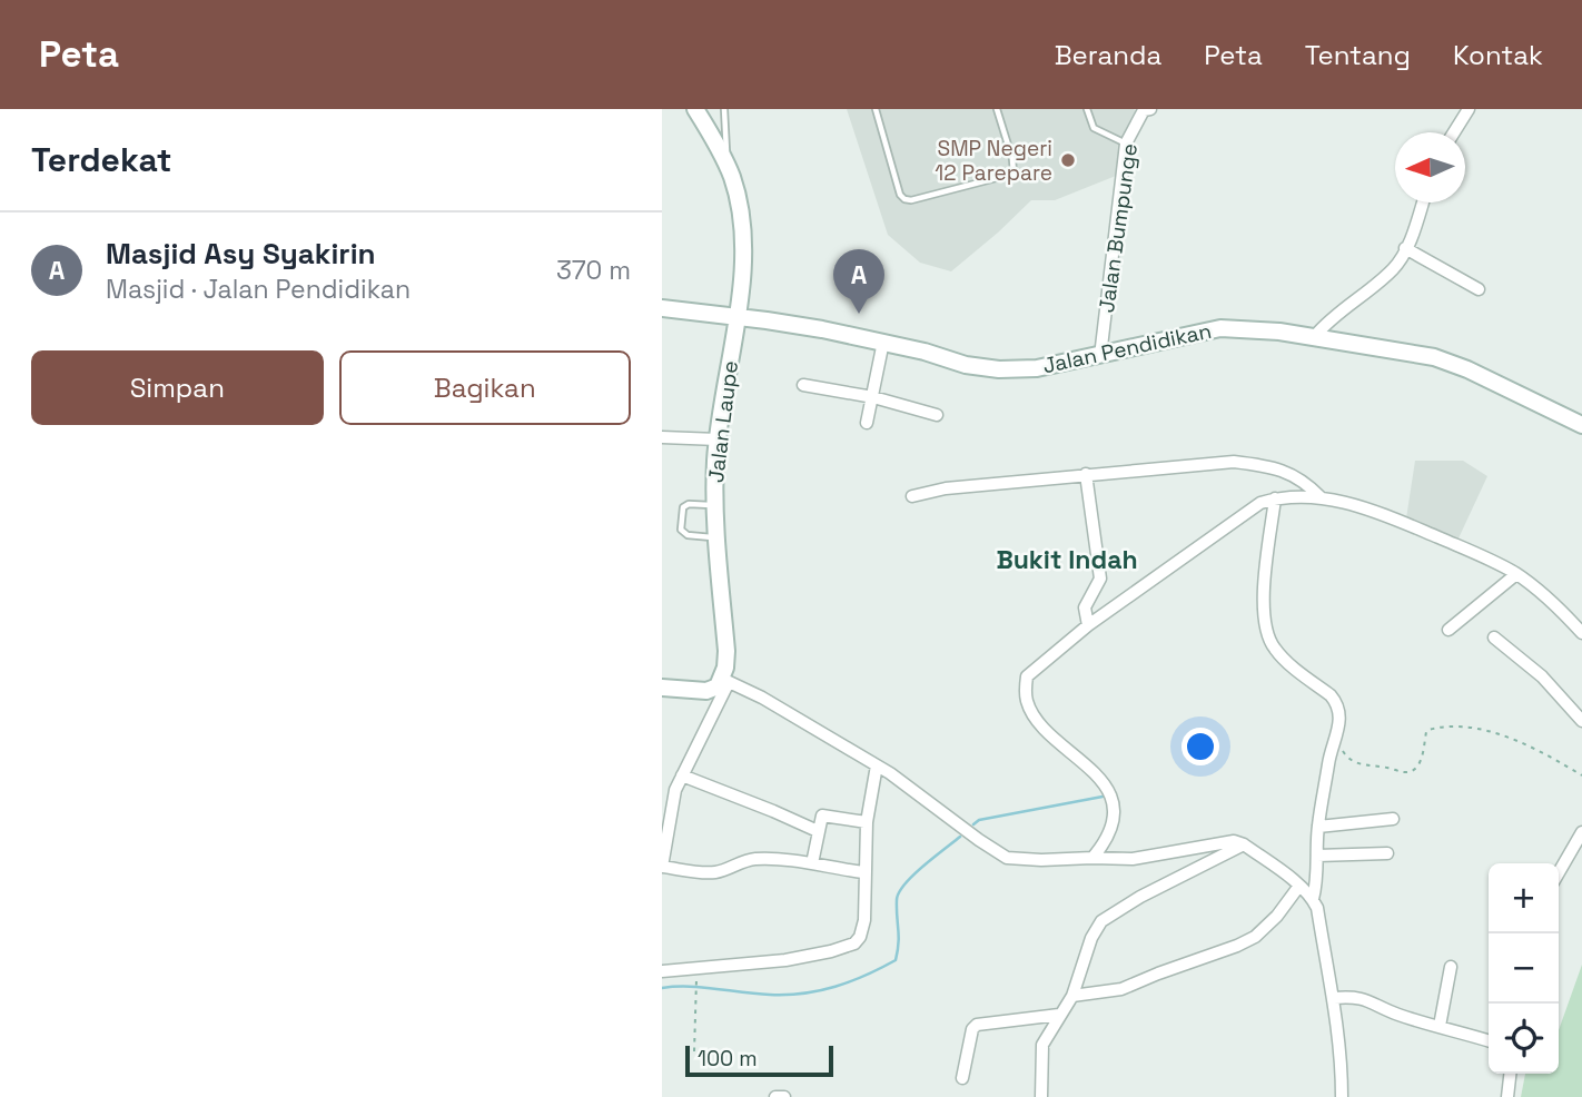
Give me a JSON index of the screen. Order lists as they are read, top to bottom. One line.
{"streets":{"street":["Jalan Bumpunge","Jalan Pendidikan","Jalan Laupe"]},"crossings":[["Jalan Bumpunge","Jalan Pendidikan"],["Jalan Pendidikan","Jalan Laupe"]],"districts":["Bukit Indah"],"places":["SMP Negeri 12 Parepare"],"scale_bar":"100 m","north":"left","page":{"header":"Peta","nav":["Beranda","Peta","Tentang","Kontak"],"heading":"Terdekat","list":[{"mark":"A","name":"Masjid Asy Syakirin","note":"Masjid · Jalan Pendidikan","value":"370 m"}],"pins":"A","buttons":["Simpan","Bagikan"],"map_buttons":["+","−"],"scale":"100 m"}}
